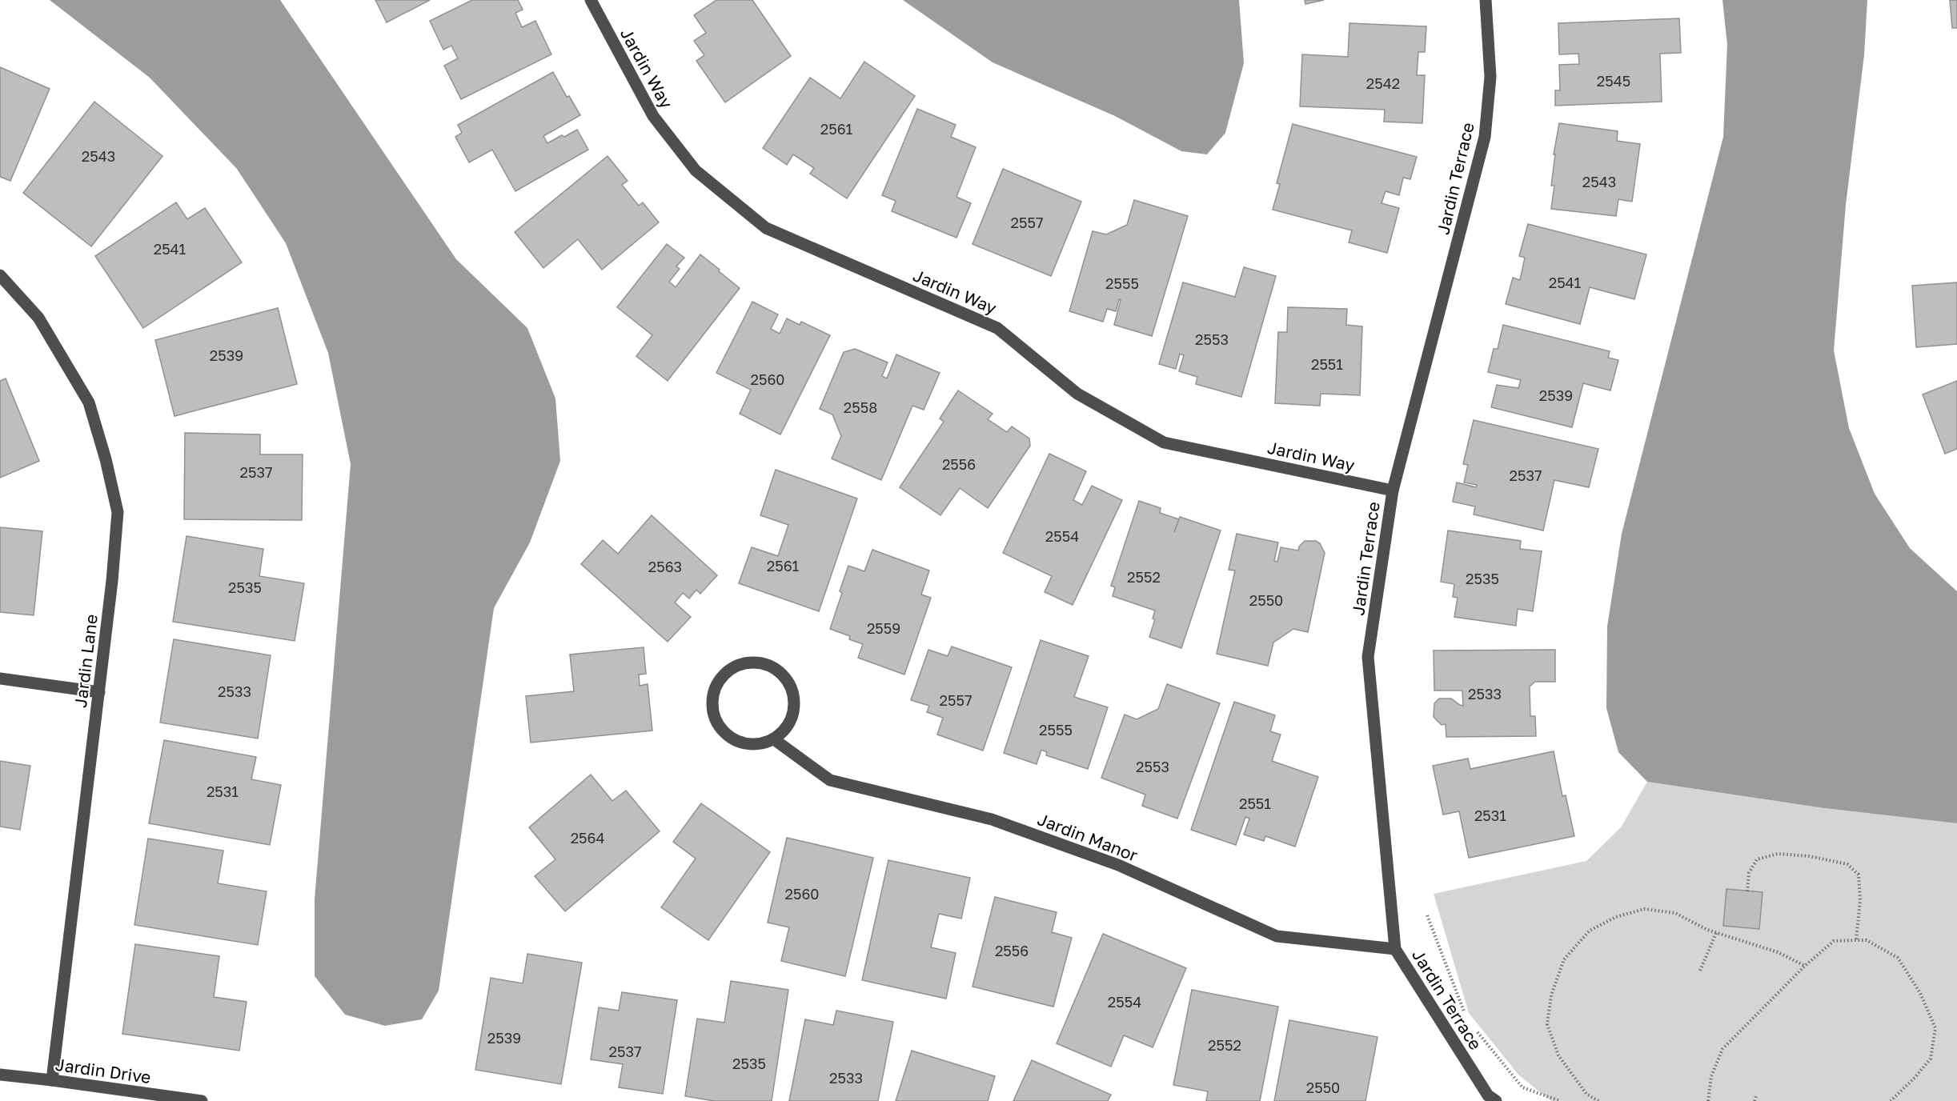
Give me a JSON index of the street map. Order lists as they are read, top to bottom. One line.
{"streets":{"street":["Jardin Way","Jardin Terrace","Jardin Lane","Jardin Manor","Jardin Drive"]},"crossings":[["Jardin Way","Jardin Terrace"],["Jardin Terrace","Jardin Manor"],["Jardin Lane","Jardin Drive"]],"house_numbers":["2545","2542","2561","2543","2543","2557","2541","2541","2555","2553","2539","2551","2560","2539","2558","2556","2537","2537","2554","2561","2563","2552","2535","2535","2550","2559","2533","2533","2557","2555","2553","2531","2551","2531","2564","2560","2556","2554","2539","2552","2537","2535","2533","2550"]}
